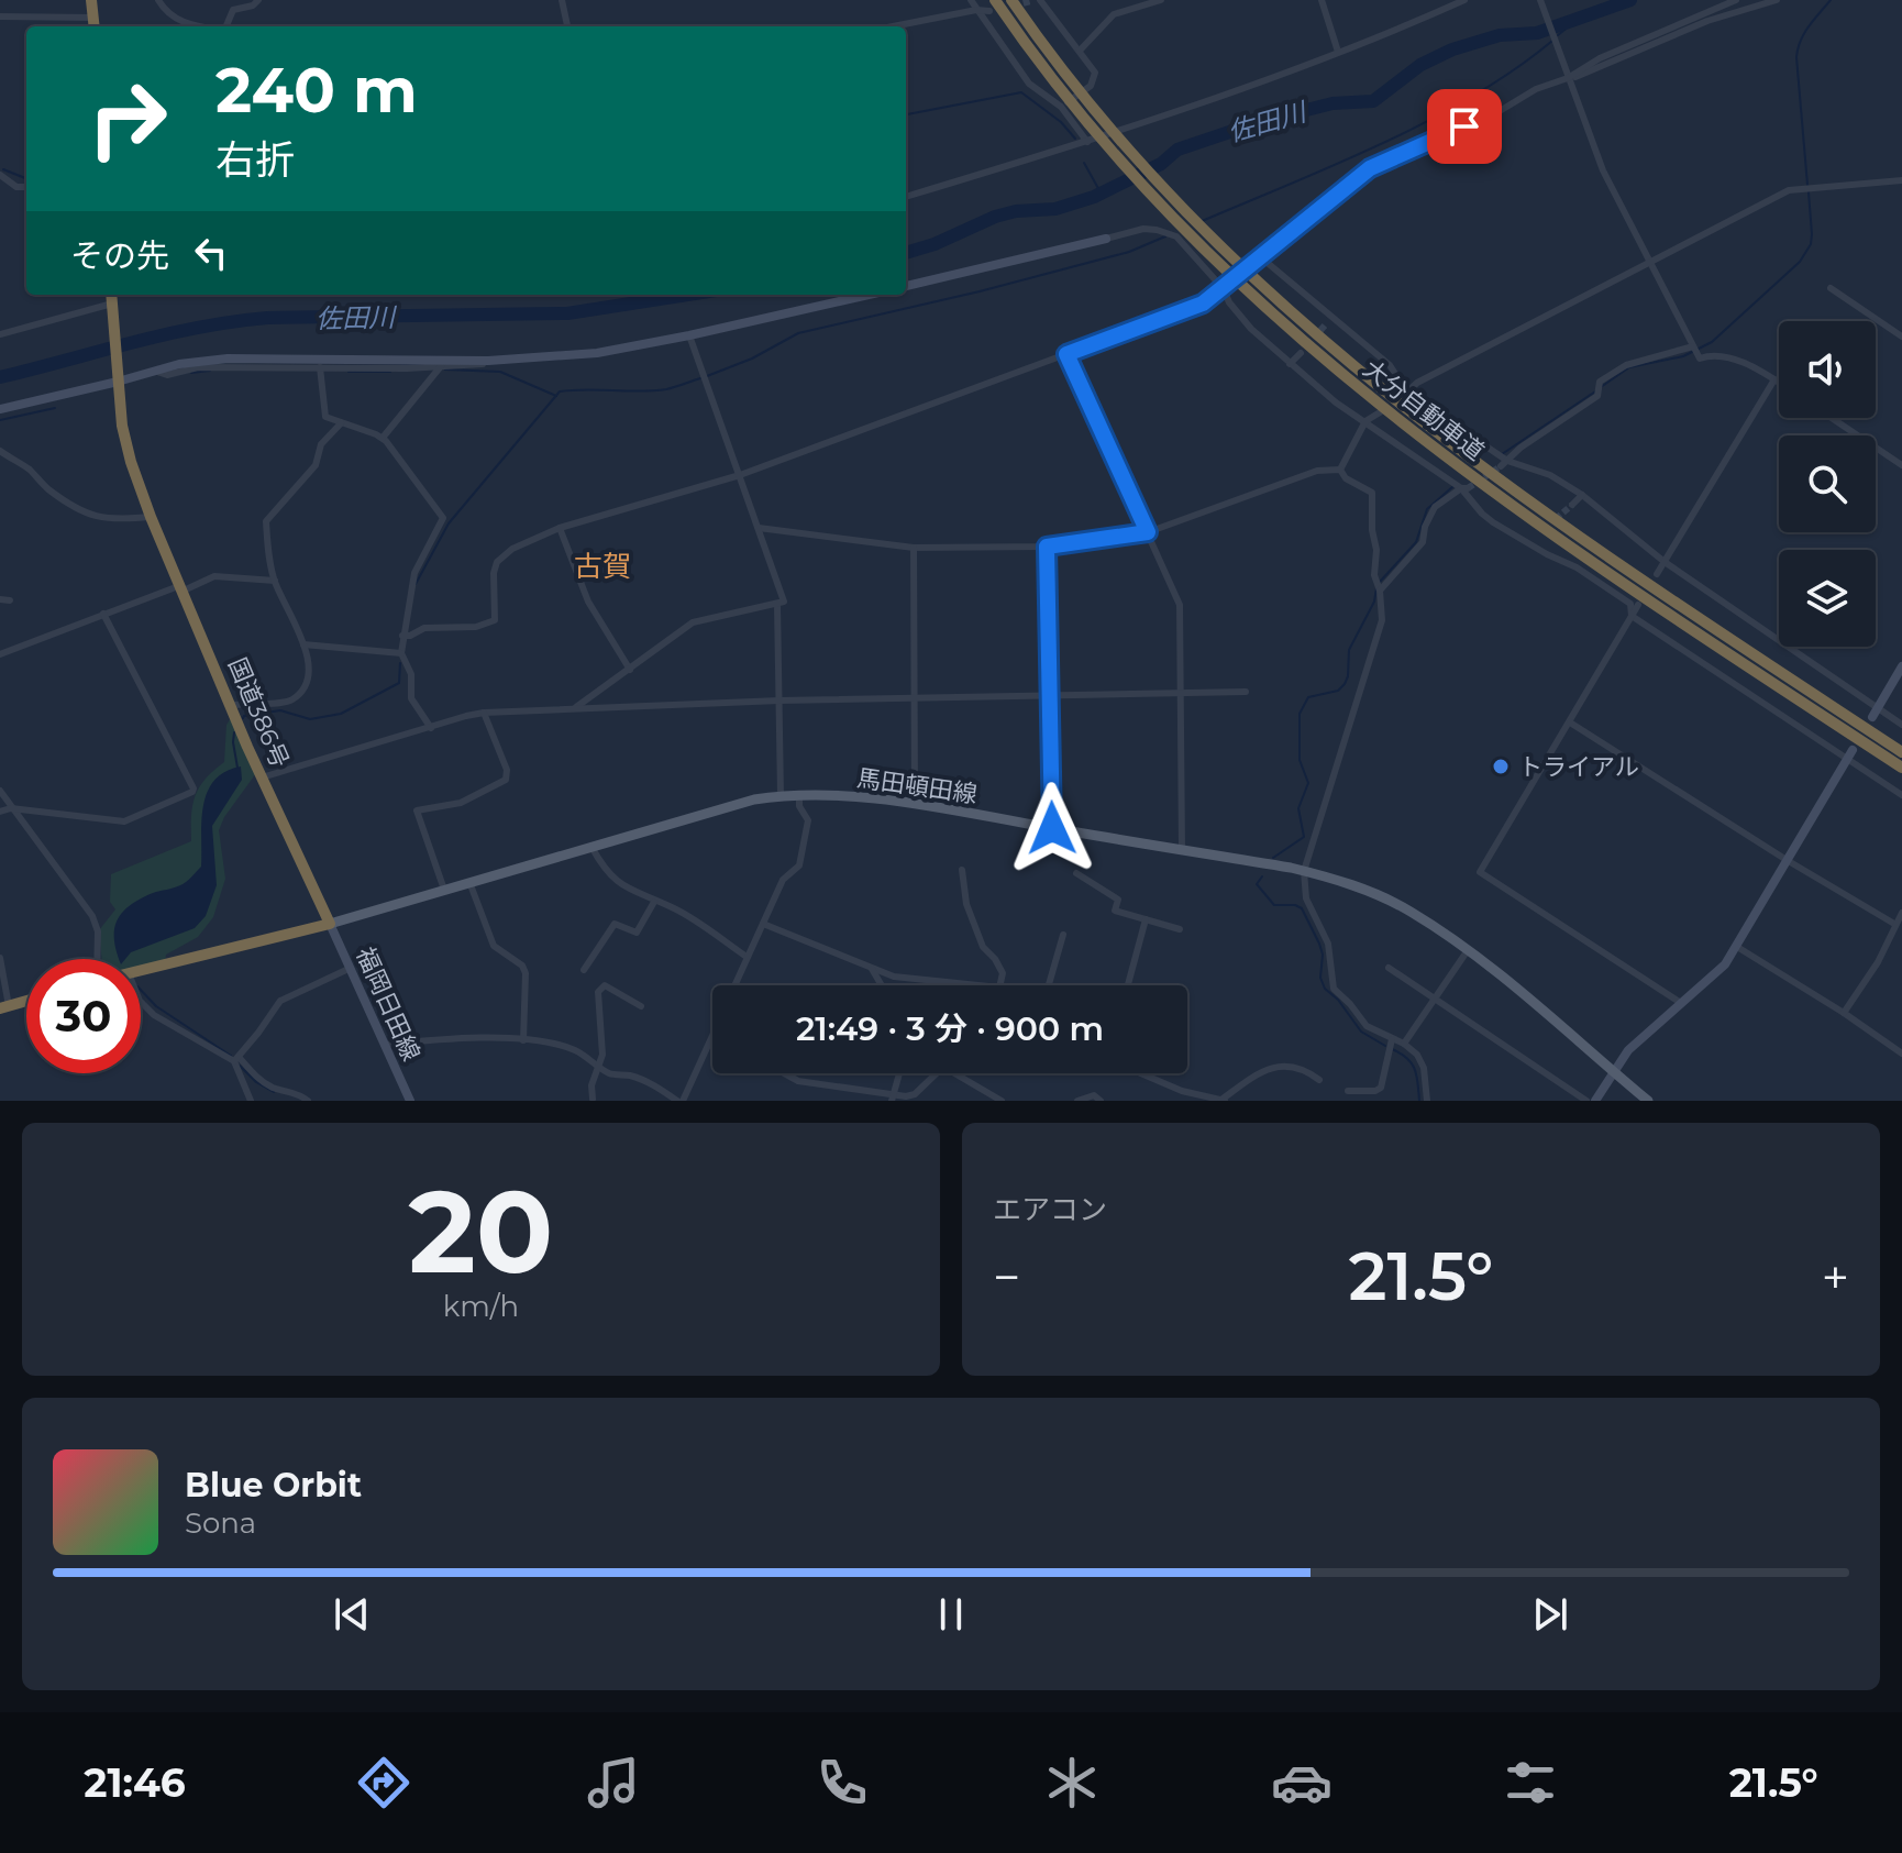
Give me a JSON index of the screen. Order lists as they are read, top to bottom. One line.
{"streets":{"highway":["大分自動車道","国道386号"],"main road":["馬田頓田線"],"street":["福岡日田線"]},"crossings":[["国道386号","馬田頓田線"],["国道386号","福岡日田線"],["馬田頓田線","福岡日田線"]],"districts":["古賀"],"water":["佐田川"],"places":["トライアル"],"page":{"turn":["240 m","右折"],"then":"その先","limit":"30","trip":"21:49 · 3 分 · 900 m","tile":[["20","km/h"],"エアコン"],"heat":["−","21.5°","+"],"song":["Blue Orbit","Sona"],"tabs":["21:46","21.5°"]}}
